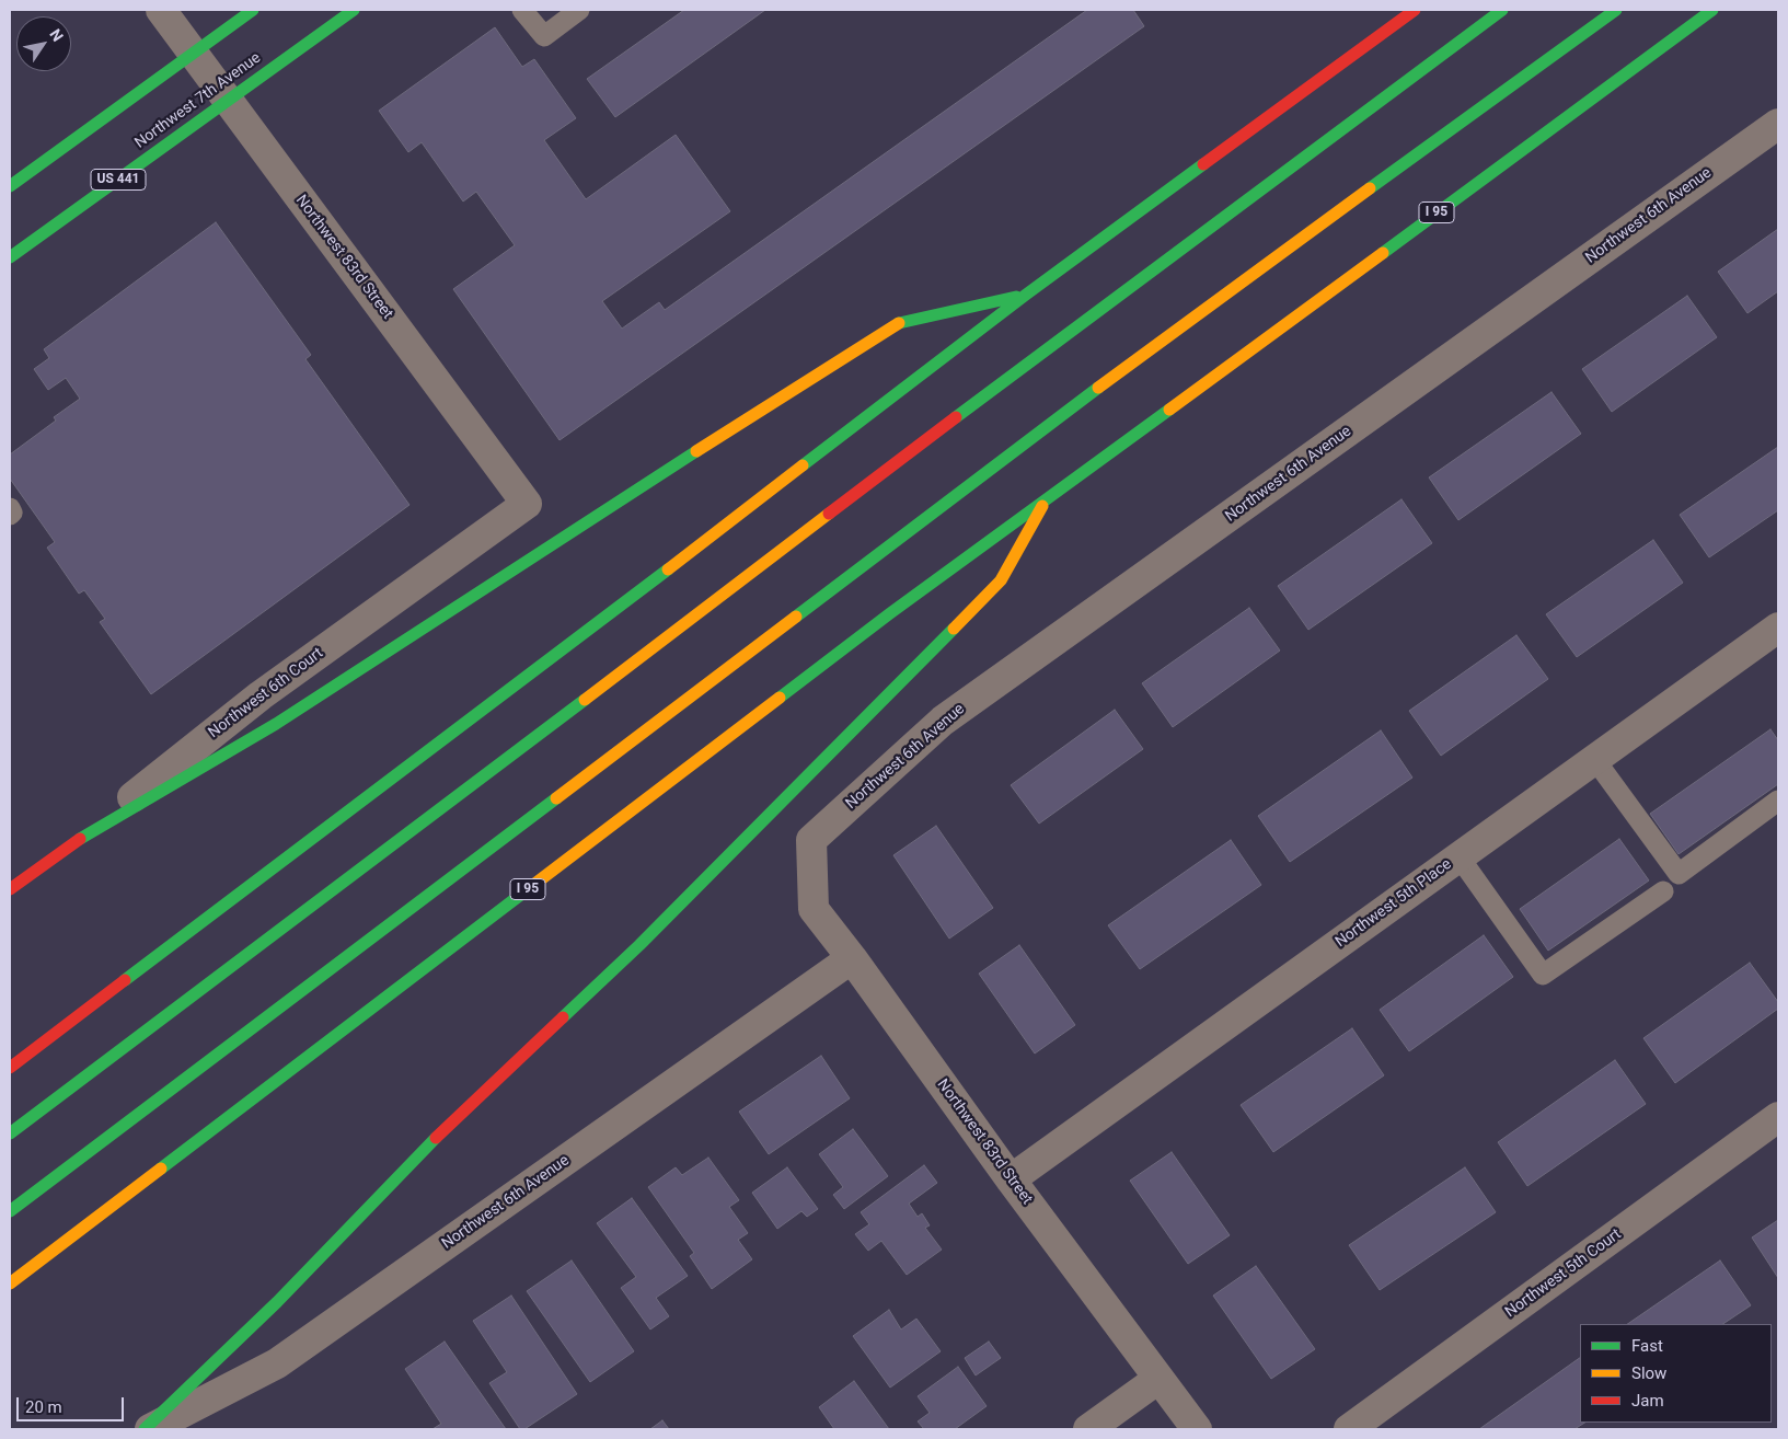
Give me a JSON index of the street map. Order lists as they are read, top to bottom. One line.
{"streets":{"main road":["Northwest 7th Avenue","US 441","I 95","Northwest 6th Court"],"street":["Northwest 6th Avenue","Northwest 83rd Street","Northwest 5th Place","Northwest 5th Court"]},"crossings":[["Northwest 7th Avenue","Northwest 83rd Street"],["Northwest 6th Avenue","Northwest 83rd Street"],["Northwest 83rd Street","Northwest 6th Court"],["Northwest 83rd Street","Northwest 5th Place"]],"legend":["Fast","Slow","Jam"],"scale_bar":"20 m","north":"top right"}
